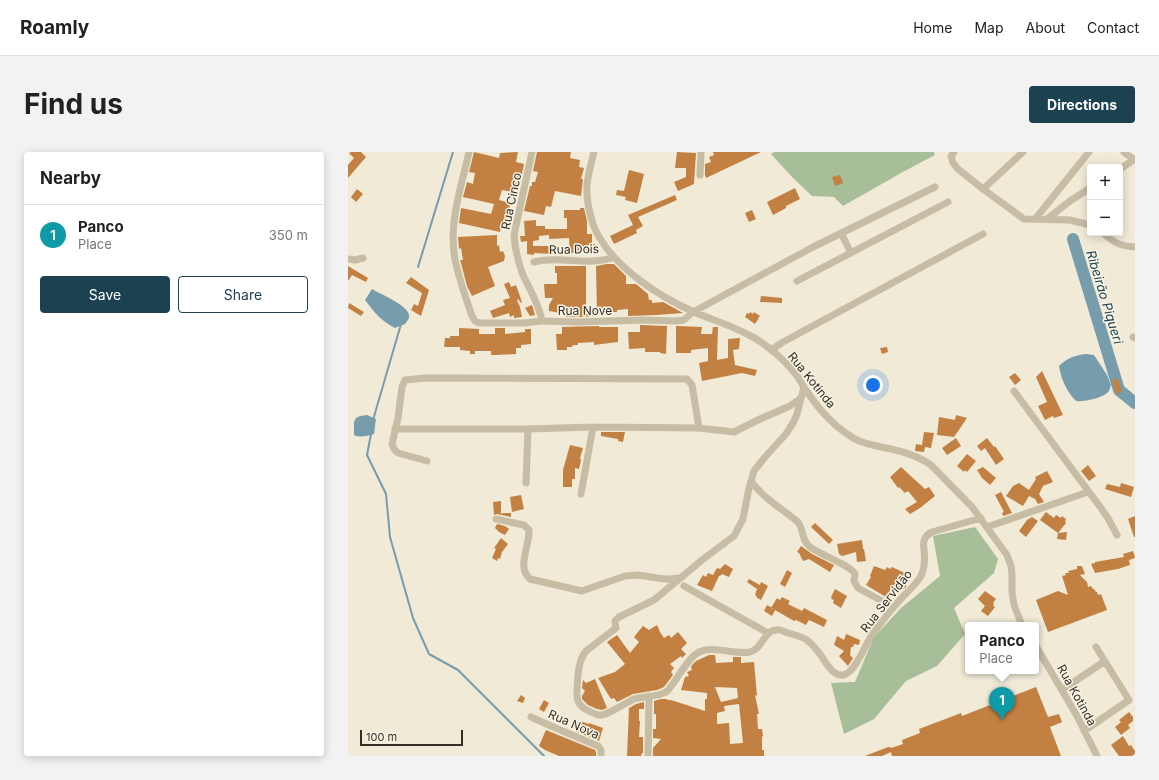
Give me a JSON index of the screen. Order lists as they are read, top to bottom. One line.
{"streets":{"street":["Rua Cinco","Rua Dois","Rua Nove","Rua Kotinda","Rua Servidão","Rua Nova"]},"crossings":[["Rua Cinco","Rua Nove"],["Rua Dois","Rua Kotinda"],["Rua Nove","Rua Kotinda"],["Rua Kotinda","Rua Servidão"]],"water":["Ribeirão Piqueri"],"scale_bar":"100 m","page":{"header":"Roamly","nav":["Home","Map","About","Contact"],"buttons":["Directions",["Save","Share"]],"title":"Find us","heading":"Nearby","map_buttons":["+","−"],"list":[{"mark":"1","name":"Panco","note":"Place","value":"350 m"}],"popup":["Panco","Place"],"pins":"1","scale":"100 m"}}
